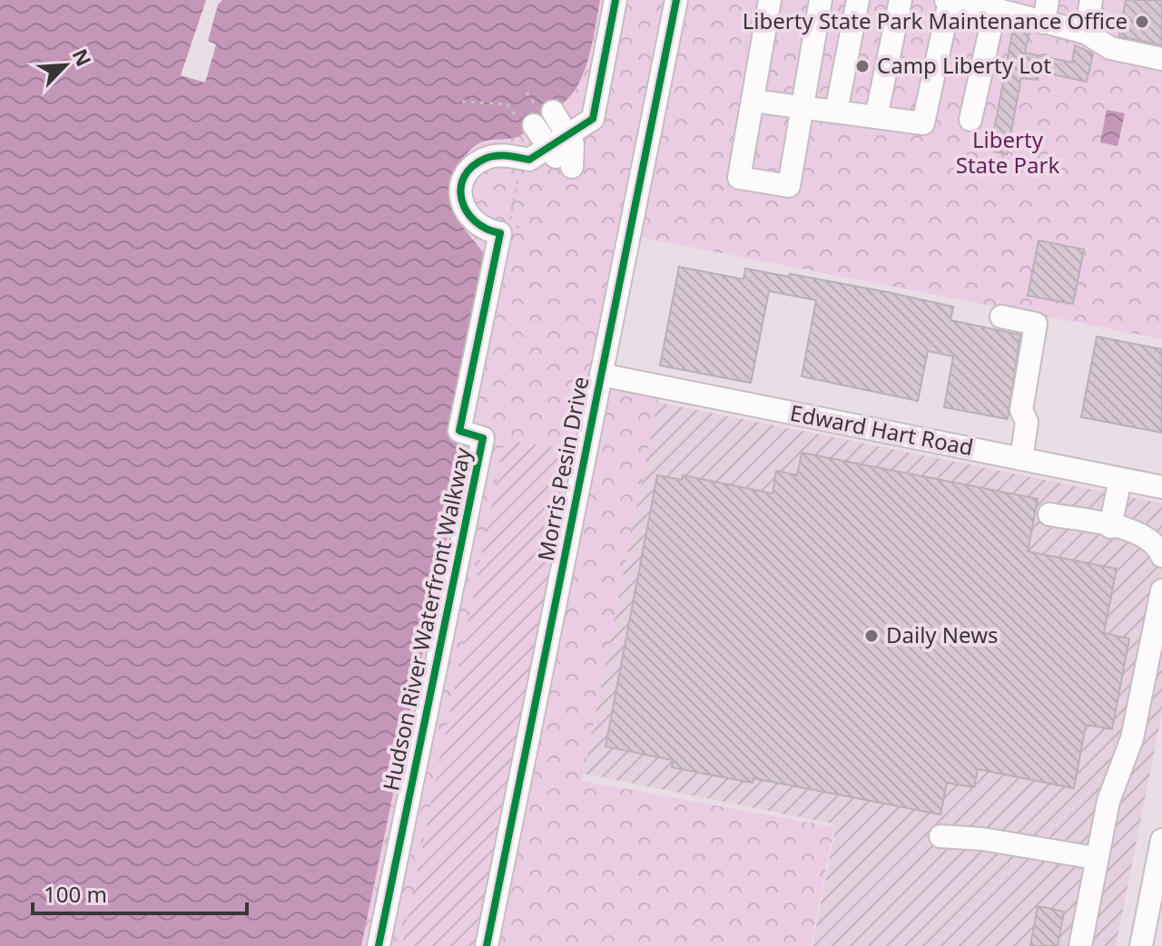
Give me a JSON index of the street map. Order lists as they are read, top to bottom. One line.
{"streets":{"street":["Edward Hart Road","Morris Pesin Drive","Hudson River Waterfront Walkway"]},"crossings":[["Edward Hart Road","Morris Pesin Drive"]],"parks":["Liberty State Park"],"places":["Liberty State Park Maintenance Office","Camp Liberty Lot","Daily News"],"scale_bar":"100 m","north":"top right"}
